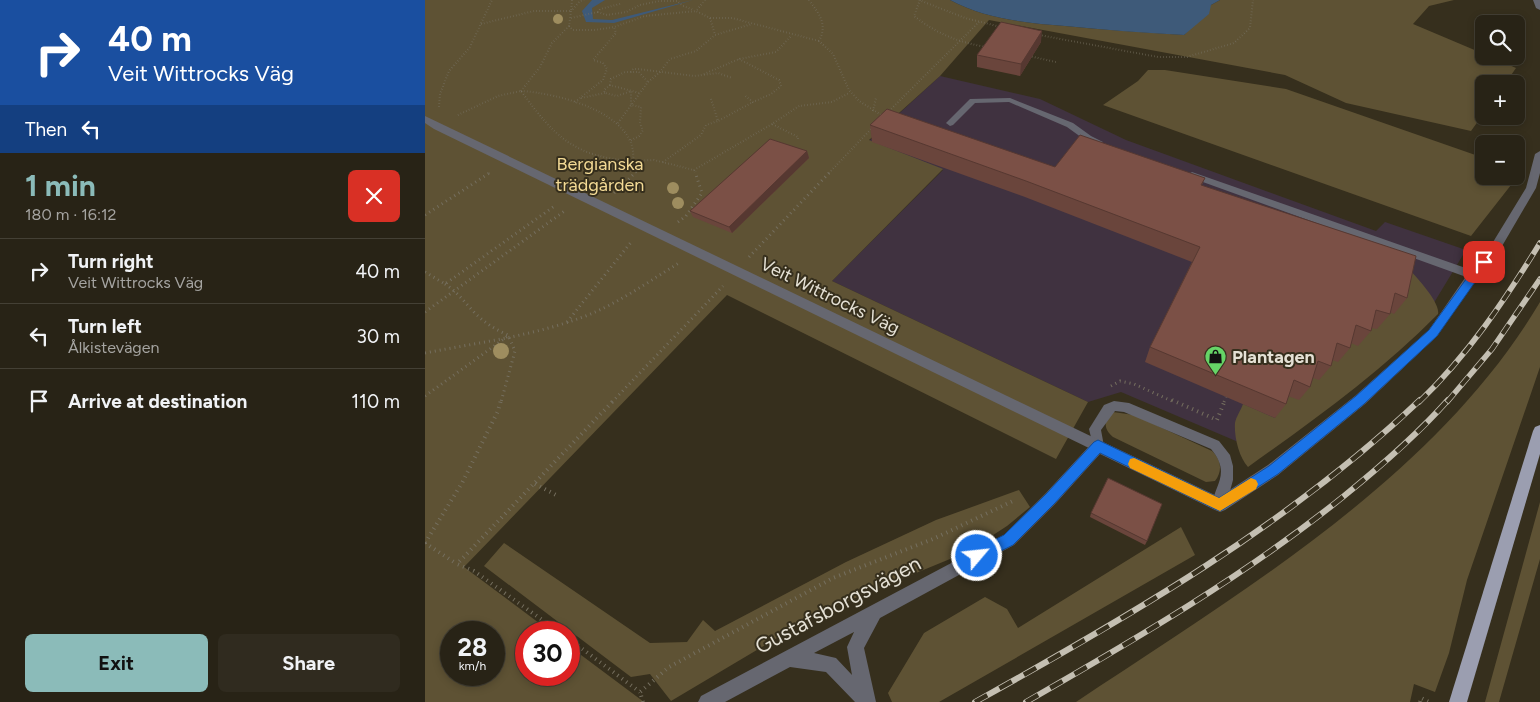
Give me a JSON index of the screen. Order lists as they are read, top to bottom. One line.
{"streets":{"street":["Veit Wittrocks Väg","Gustafsborgsvägen"]},"crossings":[["Veit Wittrocks Väg","Gustafsborgsvägen"]],"parks":["Bergianska trädgården"],"places":{"shop":["Plantagen"]},"page":{"turn":["40 m","Veit Wittrocks Väg"],"map_buttons":["+","−"],"then":"Then","heading":["1 min","180 m · 16:12"],"list":[{"name":"Turn right","note":"Veit Wittrocks Väg","value":"40 m"},{"name":"Turn left","note":"Ålkistevägen","value":"30 m"},{"name":"Arrive at destination","value":"110 m"}],"speed":"28 km/h","limit":"30","buttons":["Exit","Share"]}}
